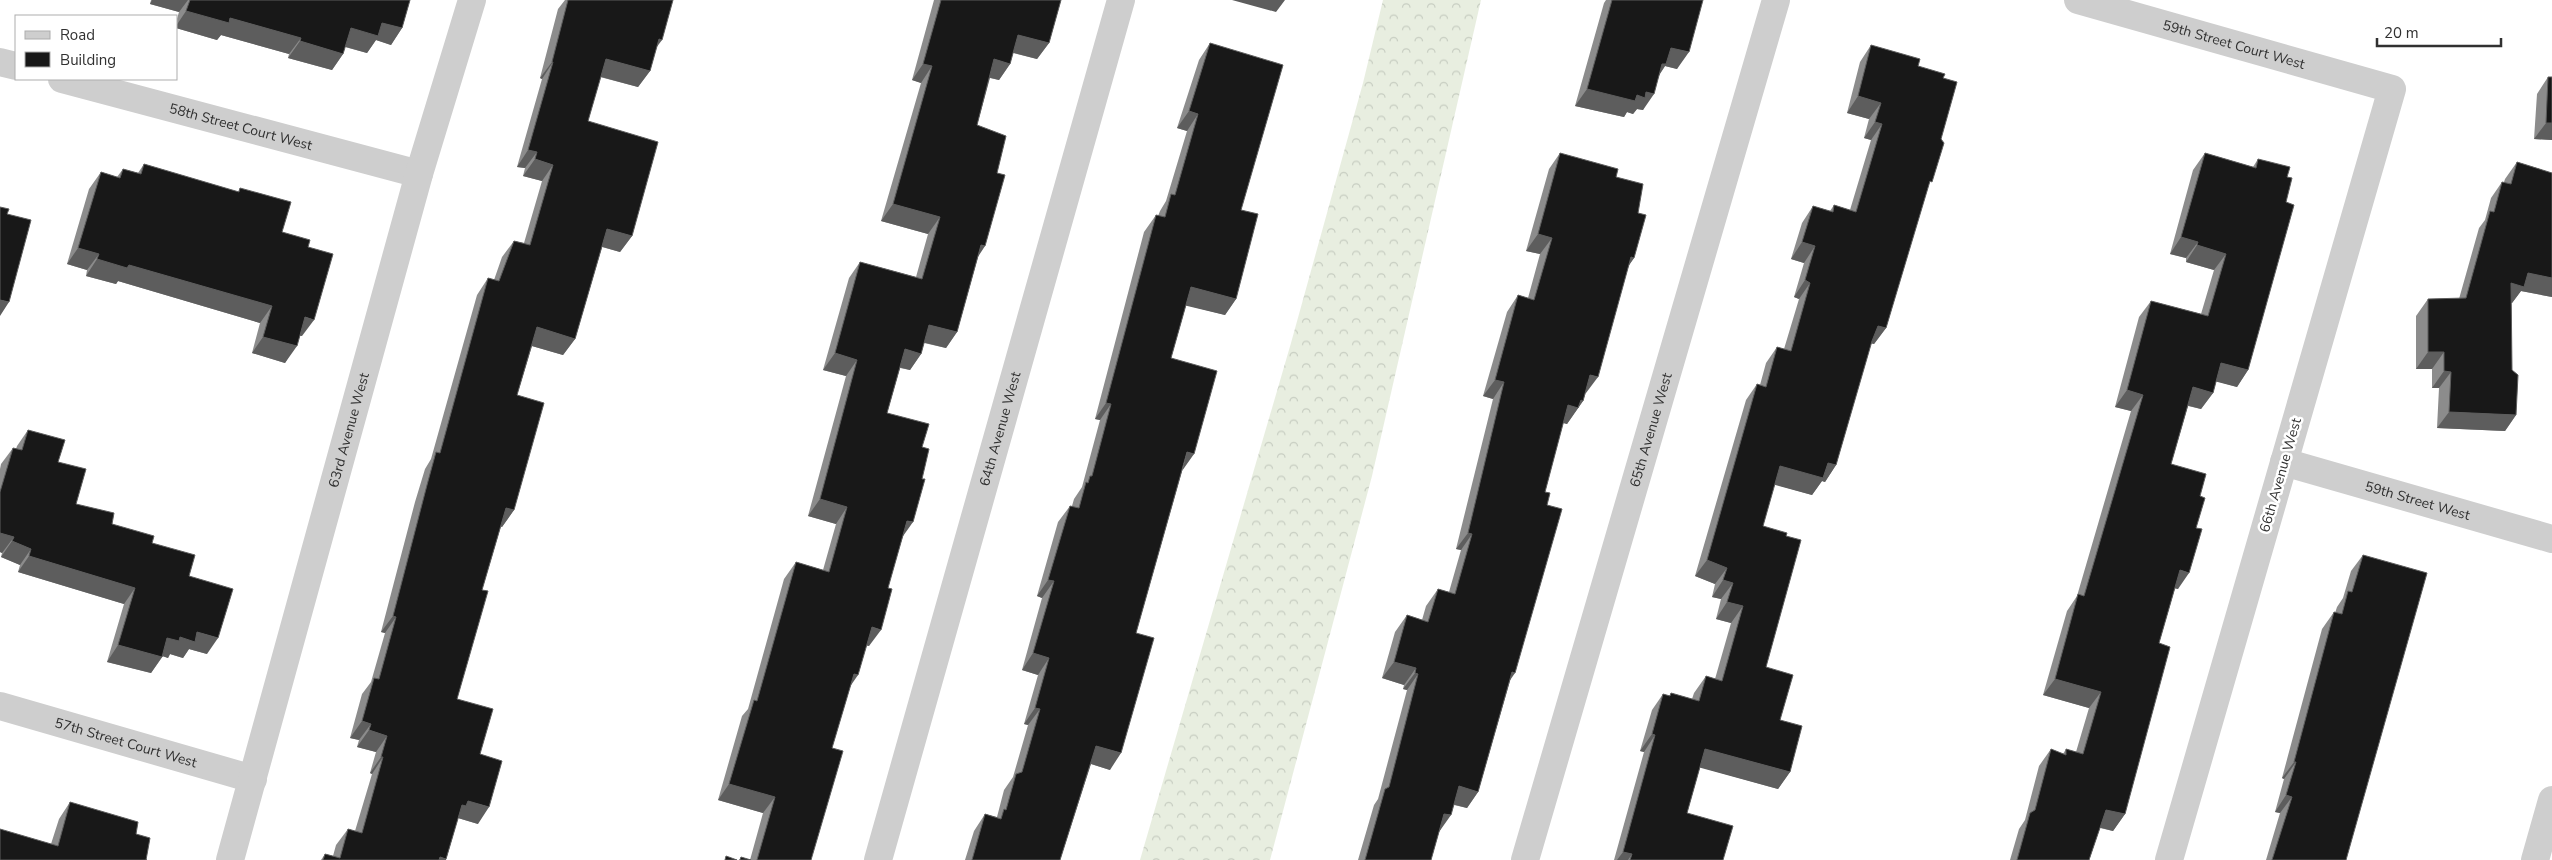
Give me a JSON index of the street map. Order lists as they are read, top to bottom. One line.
{"streets":{"street":["59th Street Court West","58th Street Court West","63rd Avenue West","64th Avenue West","65th Avenue West","66th Avenue West","59th Street West","57th Street Court West"]},"crossings":[["59th Street Court West","66th Avenue West"],["58th Street Court West","63rd Avenue West"],["63rd Avenue West","57th Street Court West"],["66th Avenue West","59th Street West"]],"legend":["Road","Building"],"scale_bar":"20 m"}
